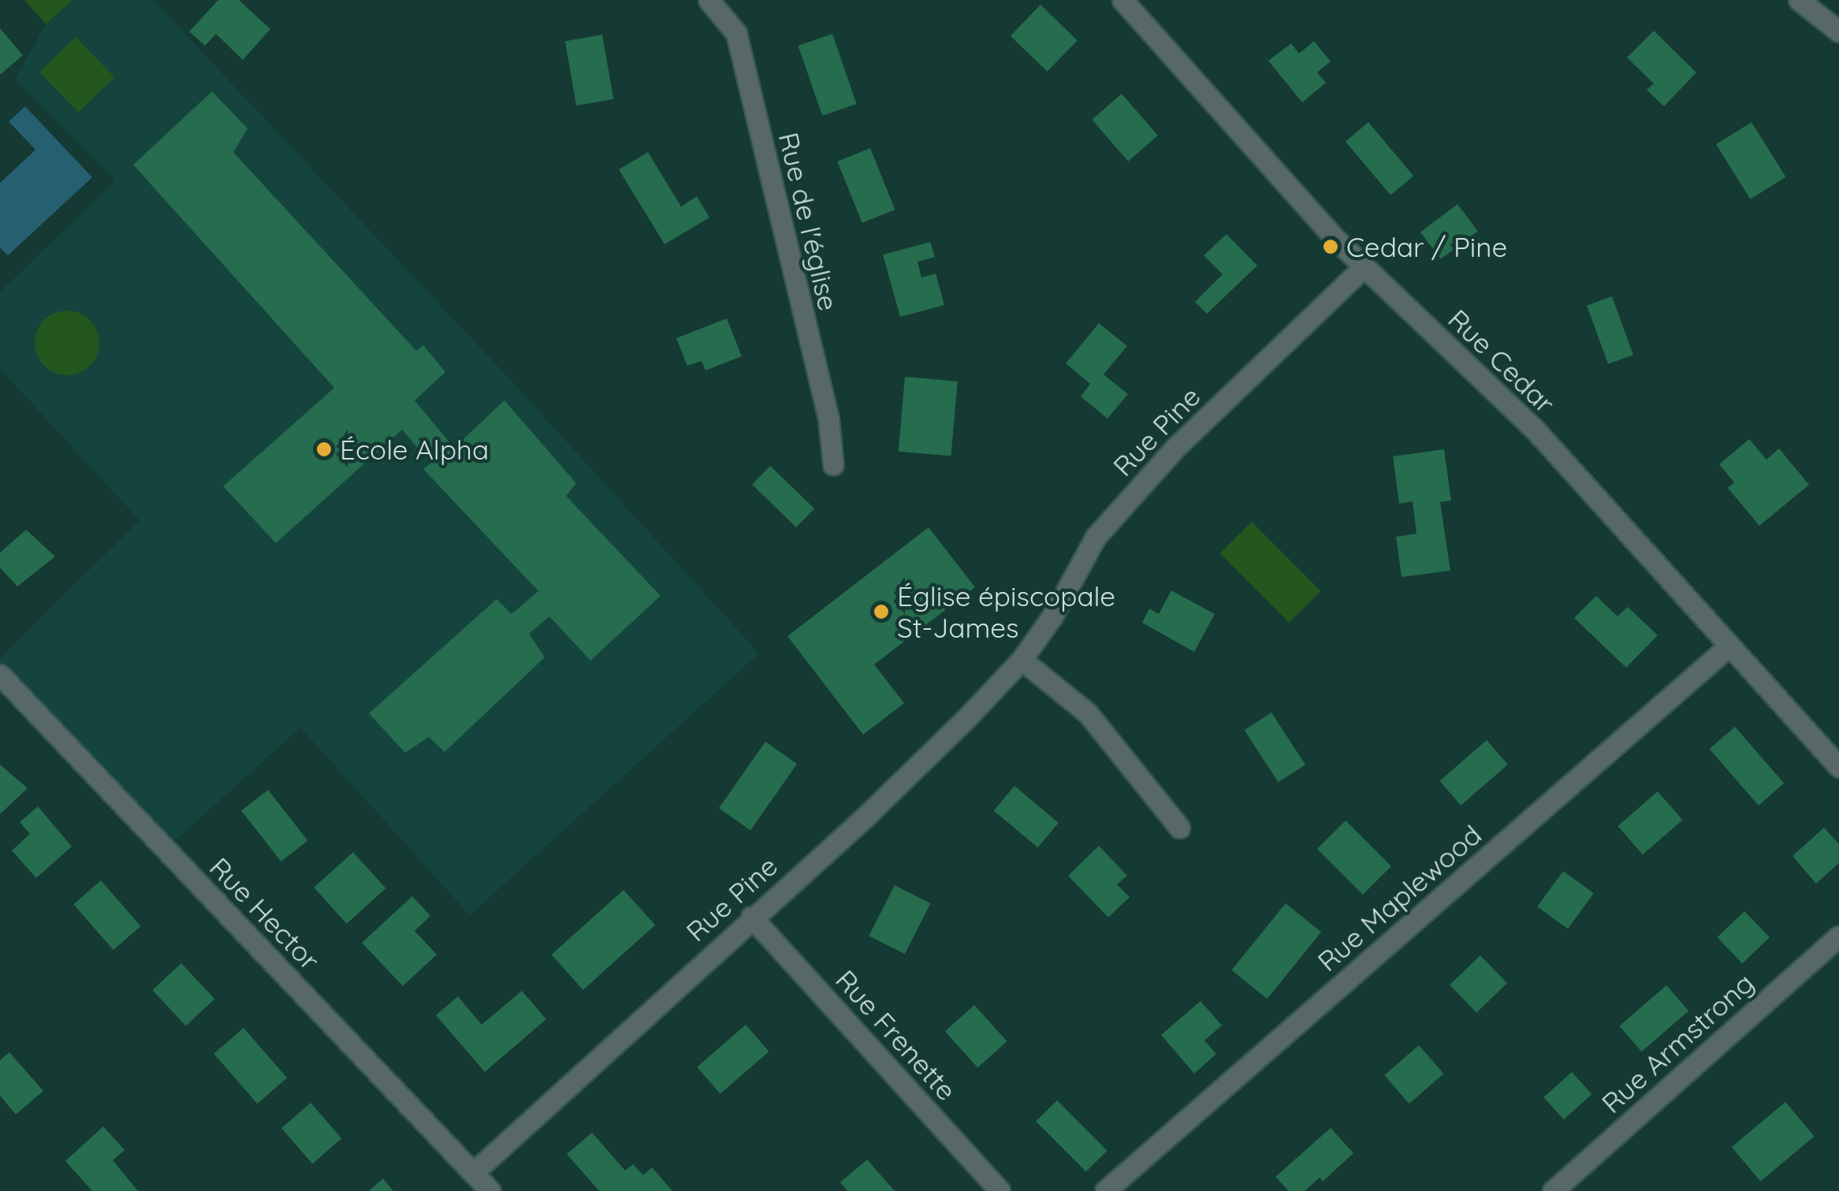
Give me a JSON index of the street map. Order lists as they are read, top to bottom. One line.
{"streets":{"street":["Rue de l'église","Rue Cedar","Rue Pine","Rue Maplewood","Rue Hector","Rue Frenette","Rue Armstrong"]},"crossings":[["Rue Cedar","Rue Pine"],["Rue Cedar","Rue Maplewood"],["Rue Pine","Rue Hector"],["Rue Pine","Rue Frenette"]],"places":["Cedar / Pine","École Alpha","Église épiscopale St-James"]}
